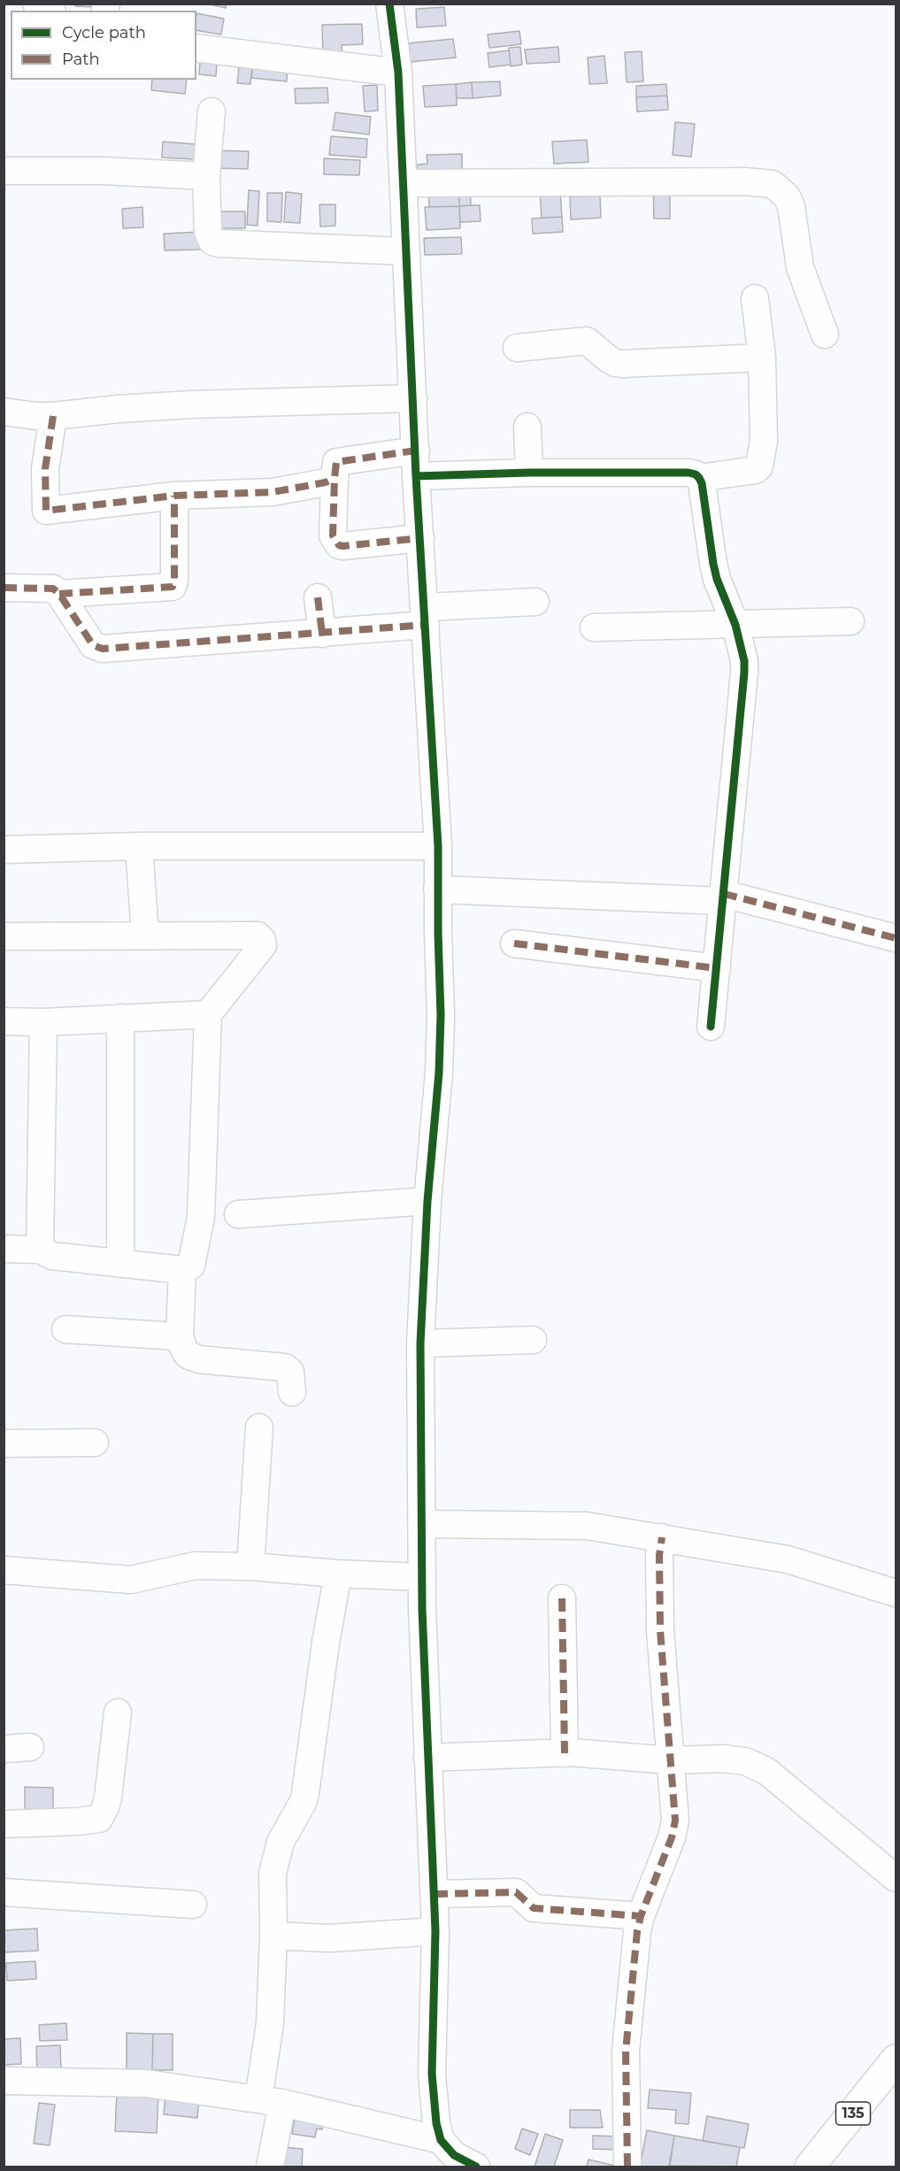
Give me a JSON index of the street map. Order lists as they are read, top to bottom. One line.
{"streets":{"main road":["135"]},"legend":["Cycle path","Path"]}
